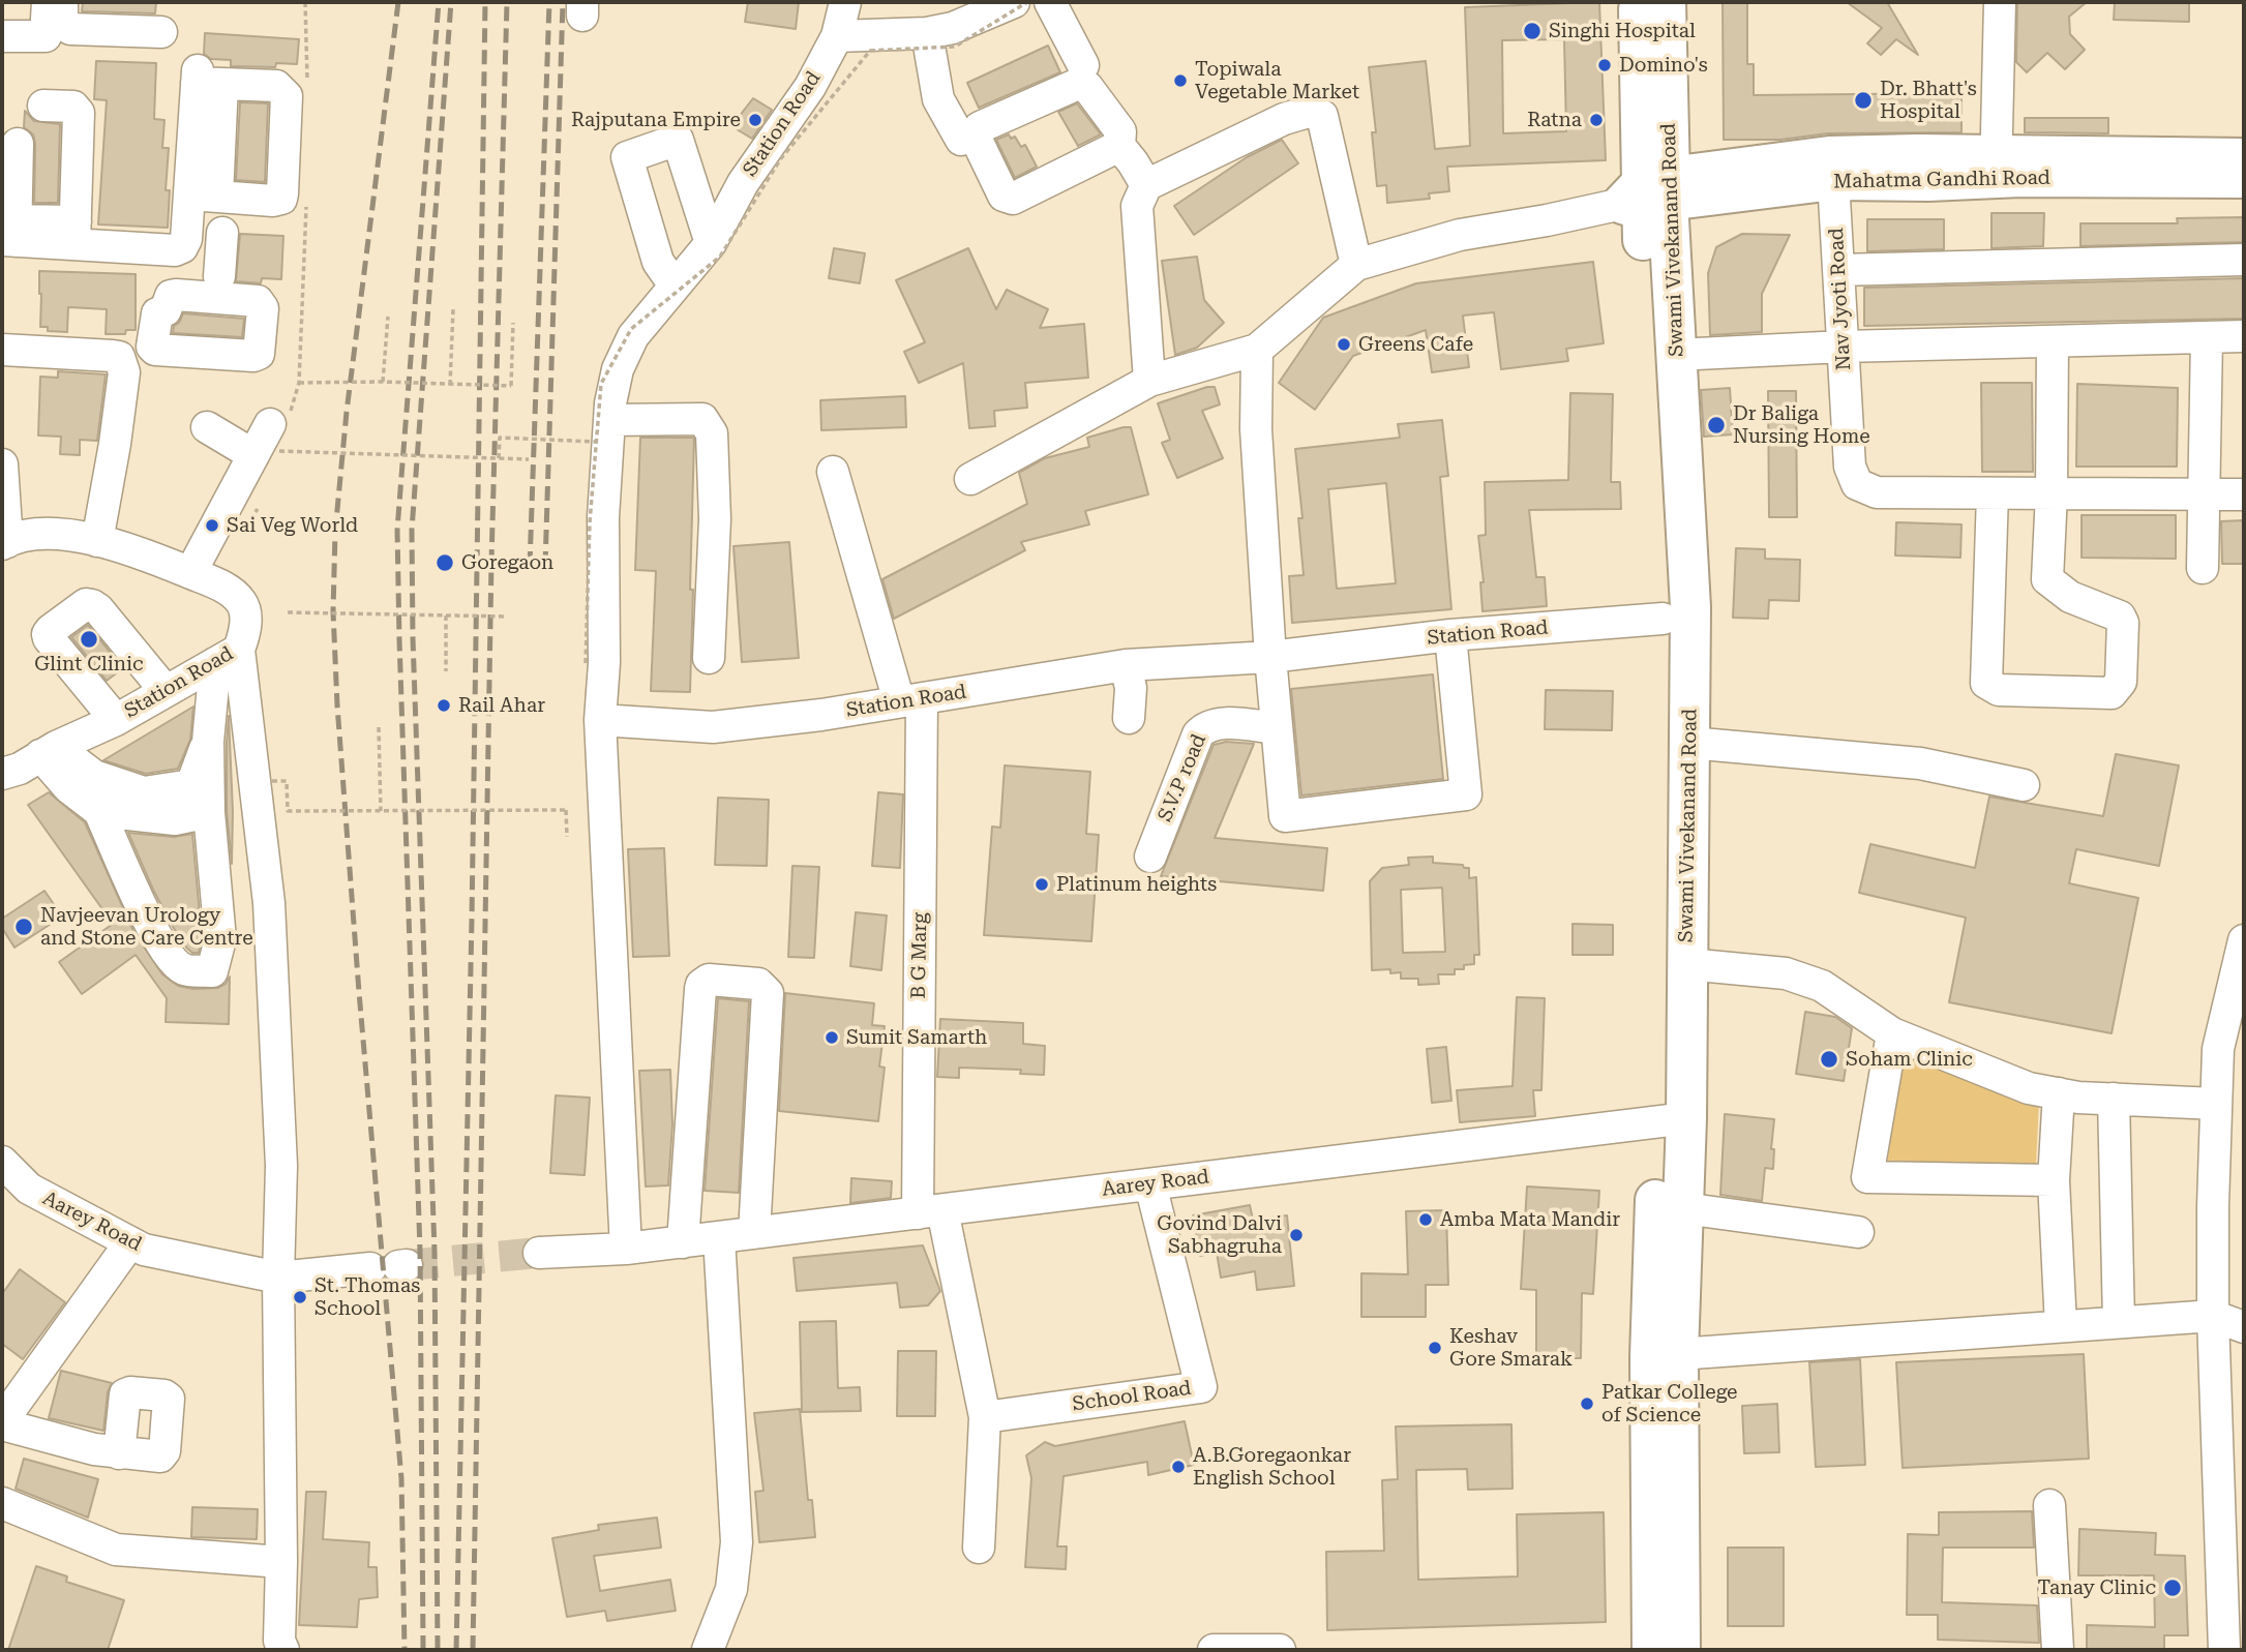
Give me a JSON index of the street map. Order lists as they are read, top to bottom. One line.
{"streets":{"main road":["Mahatma Gandhi Road","Swami Vivekanand Road"],"street":["Station Road","Nav Jyoti Road","S.V.P road","B G Marg","Aarey Road","School Road"]},"crossings":[["Station Road","Swami Vivekanand Road"],["Station Road","B G Marg"],["Mahatma Gandhi Road","Swami Vivekanand Road"],["Mahatma Gandhi Road","Nav Jyoti Road"],["Swami Vivekanand Road","Aarey Road"],["B G Marg","Aarey Road"],["B G Marg","School Road"],["Aarey Road","School Road"]],"places":["Singhi Hospital","Domino's","Topiwala Vegetable Market","Dr. Bhatt's Hospital","Rajputana Empire","Ratna","Greens Cafe","Dr Baliga Nursing Home","Sai Veg World","Goregaon","Glint Clinic","Rail Ahar","Platinum heights","Navjeevan Urology and Stone Care Centre","Sumit Samarth","Soham Clinic","Amba Mata Mandir","Govind Dalvi Sabhagruha","St. Thomas School","Keshav Gore Smarak","Patkar College of Science","A.B.Goregaonkar English School","Tanay Clinic"]}
